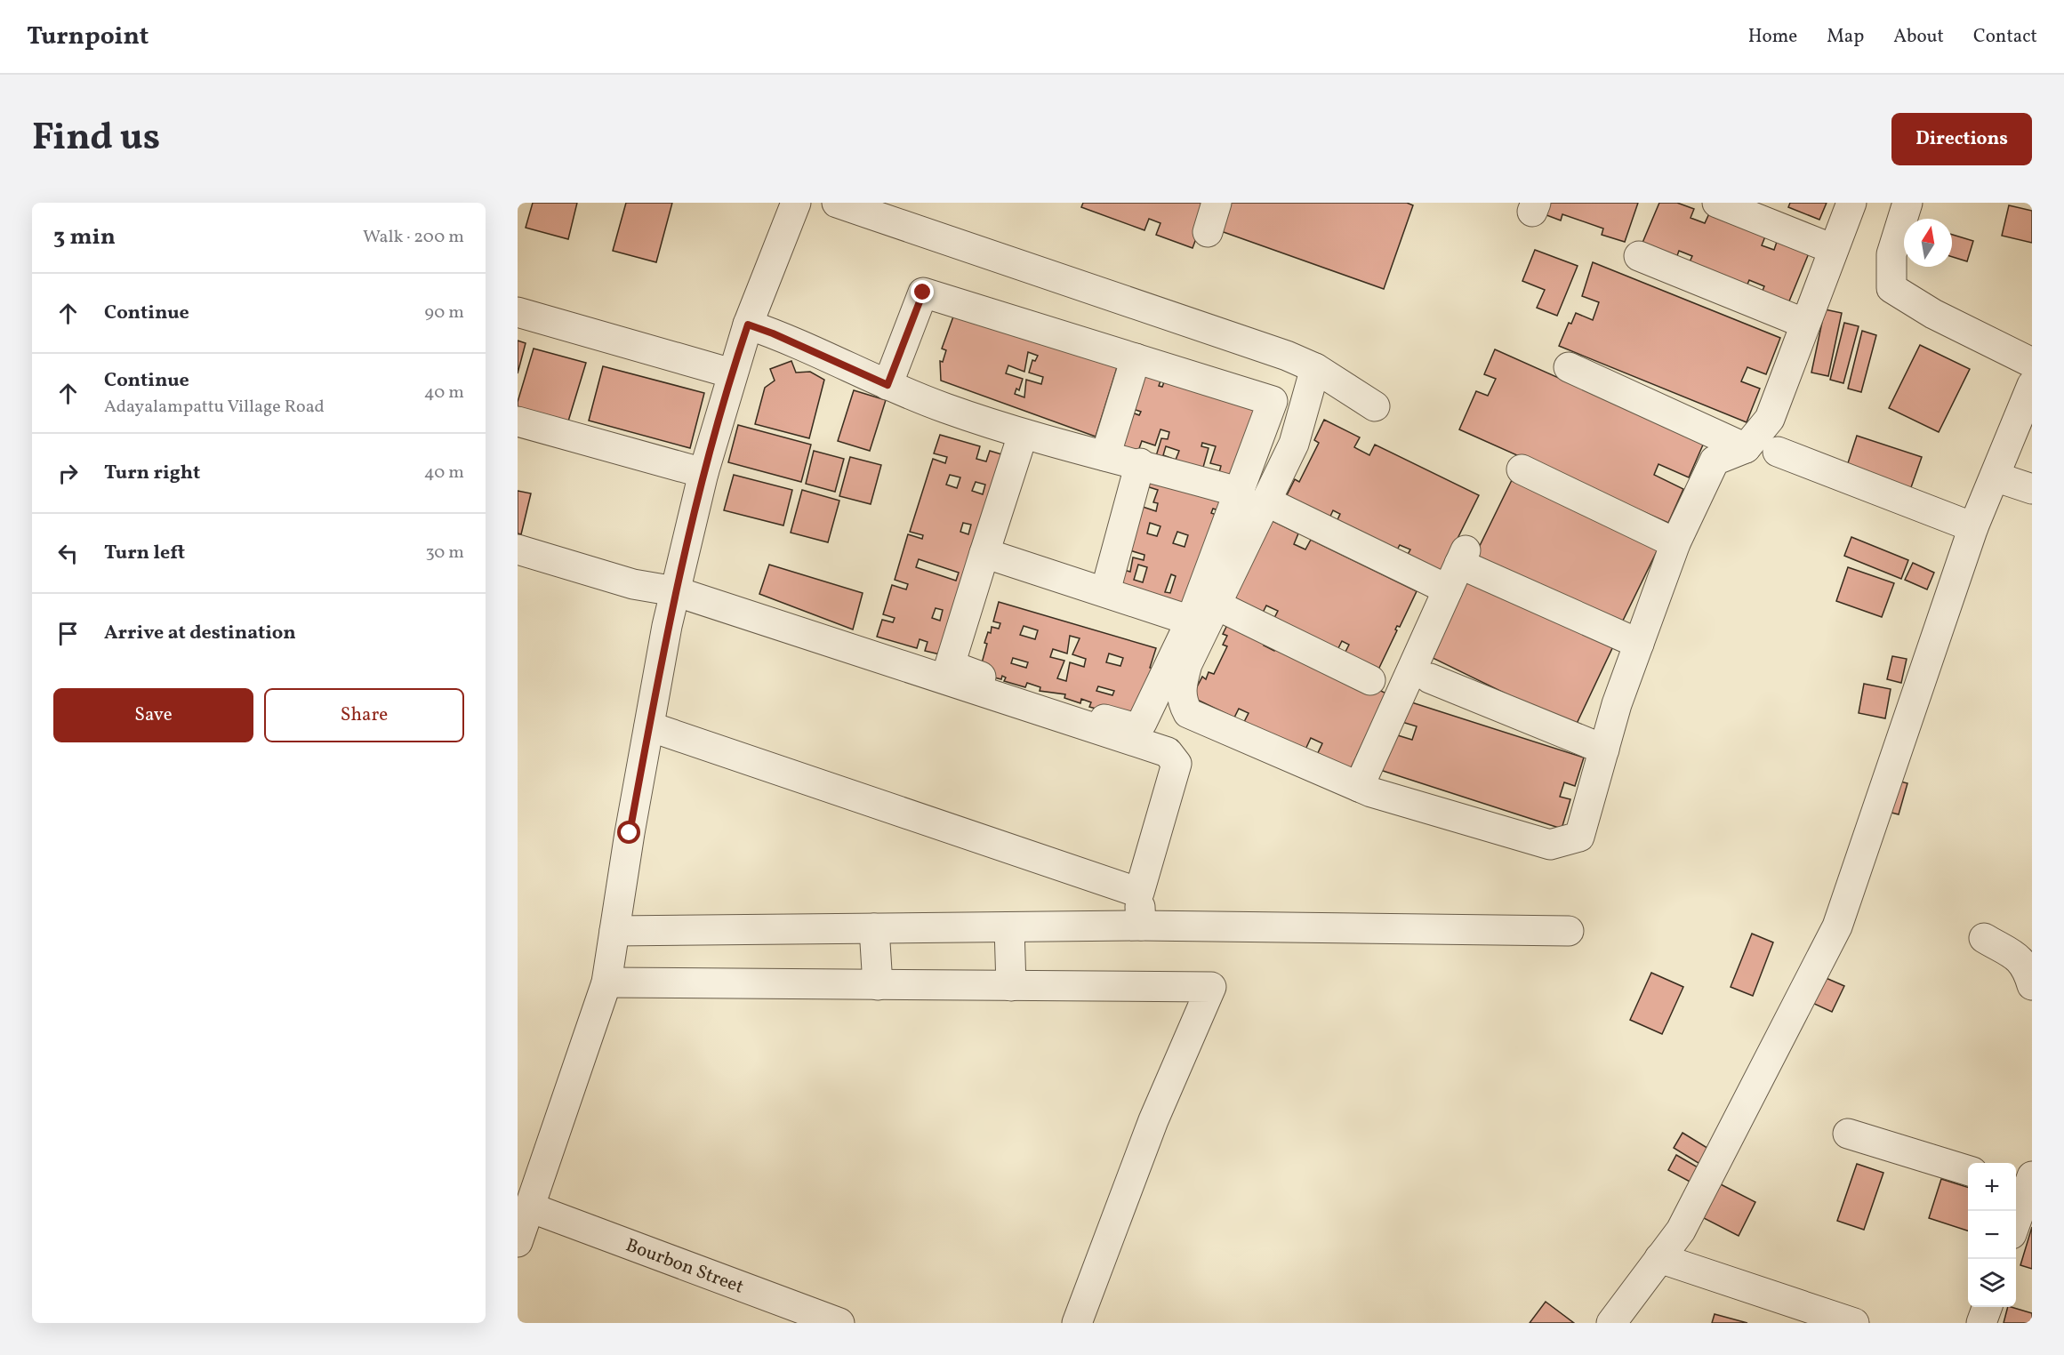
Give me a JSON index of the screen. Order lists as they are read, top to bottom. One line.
{"streets":{"street":["Bourbon Street"]},"north":"top","page":{"header":"Turnpoint","nav":["Home","Map","About","Contact"],"title":"Find us","buttons":["Directions",["Save","Share"]],"heading":["3 min","Walk · 200 m"],"list":[["Continue","90 m"],["Continue","Adayalampattu Village Road","40 m"],["Turn right","40 m"],["Turn left","30 m"],"Arrive at destination"],"map_buttons":["+","−"]}}
